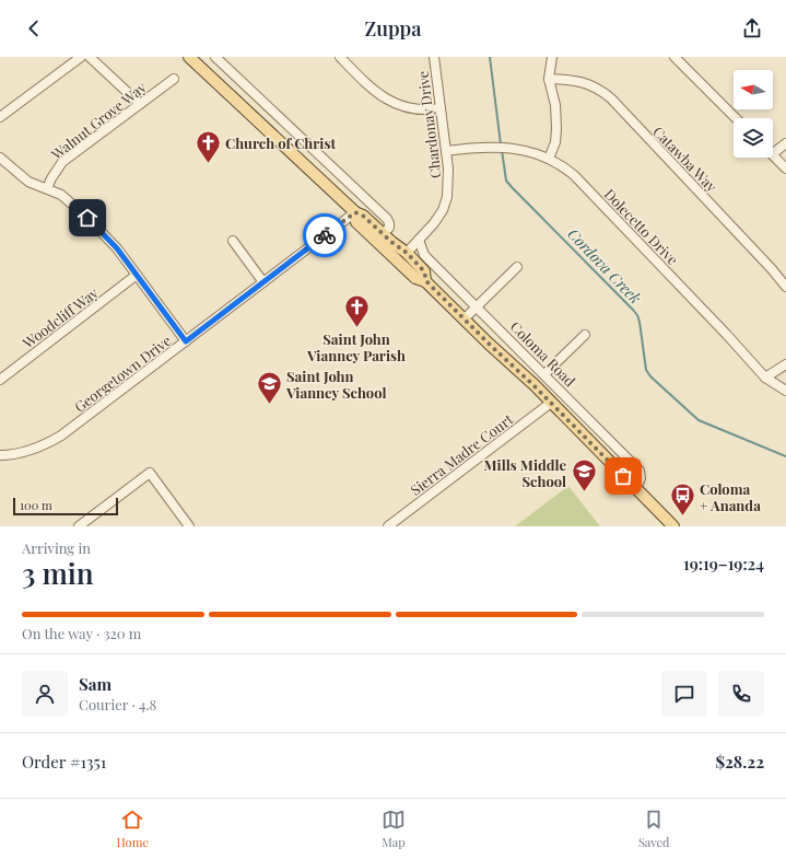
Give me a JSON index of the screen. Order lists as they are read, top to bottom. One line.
{"streets":{"main road":["Coloma Road"],"street":["Walnut Grove Way","Chardonay Drive","Catawba Way","Dolecetto Drive","Woodcliff Way","Georgetown Drive","Sierra Madre Court"]},"crossings":[["Chardonay Drive","Dolecetto Drive"],["Chardonay Drive","Coloma Road"],["Coloma Road","Georgetown Drive"],["Coloma Road","Sierra Madre Court"]],"water":["Cordova Creek"],"places":{"church":["Church of Christ","Saint John Vianney Parish"],"school or university":["Saint John Vianney School","Mills Middle School"],"bus stop":["Coloma + Ananda"]},"scale_bar":"100 m","north":"left","page":{"header":"Zuppa","scale":"100 m","heading":["3 min","Arriving in","19:19–19:24"],"panel":["Sam","Courier · 4.8","Order #1351","$28.22"],"bar":"On the way · 320 m","tabs":["Home","Map","Saved"]}}
